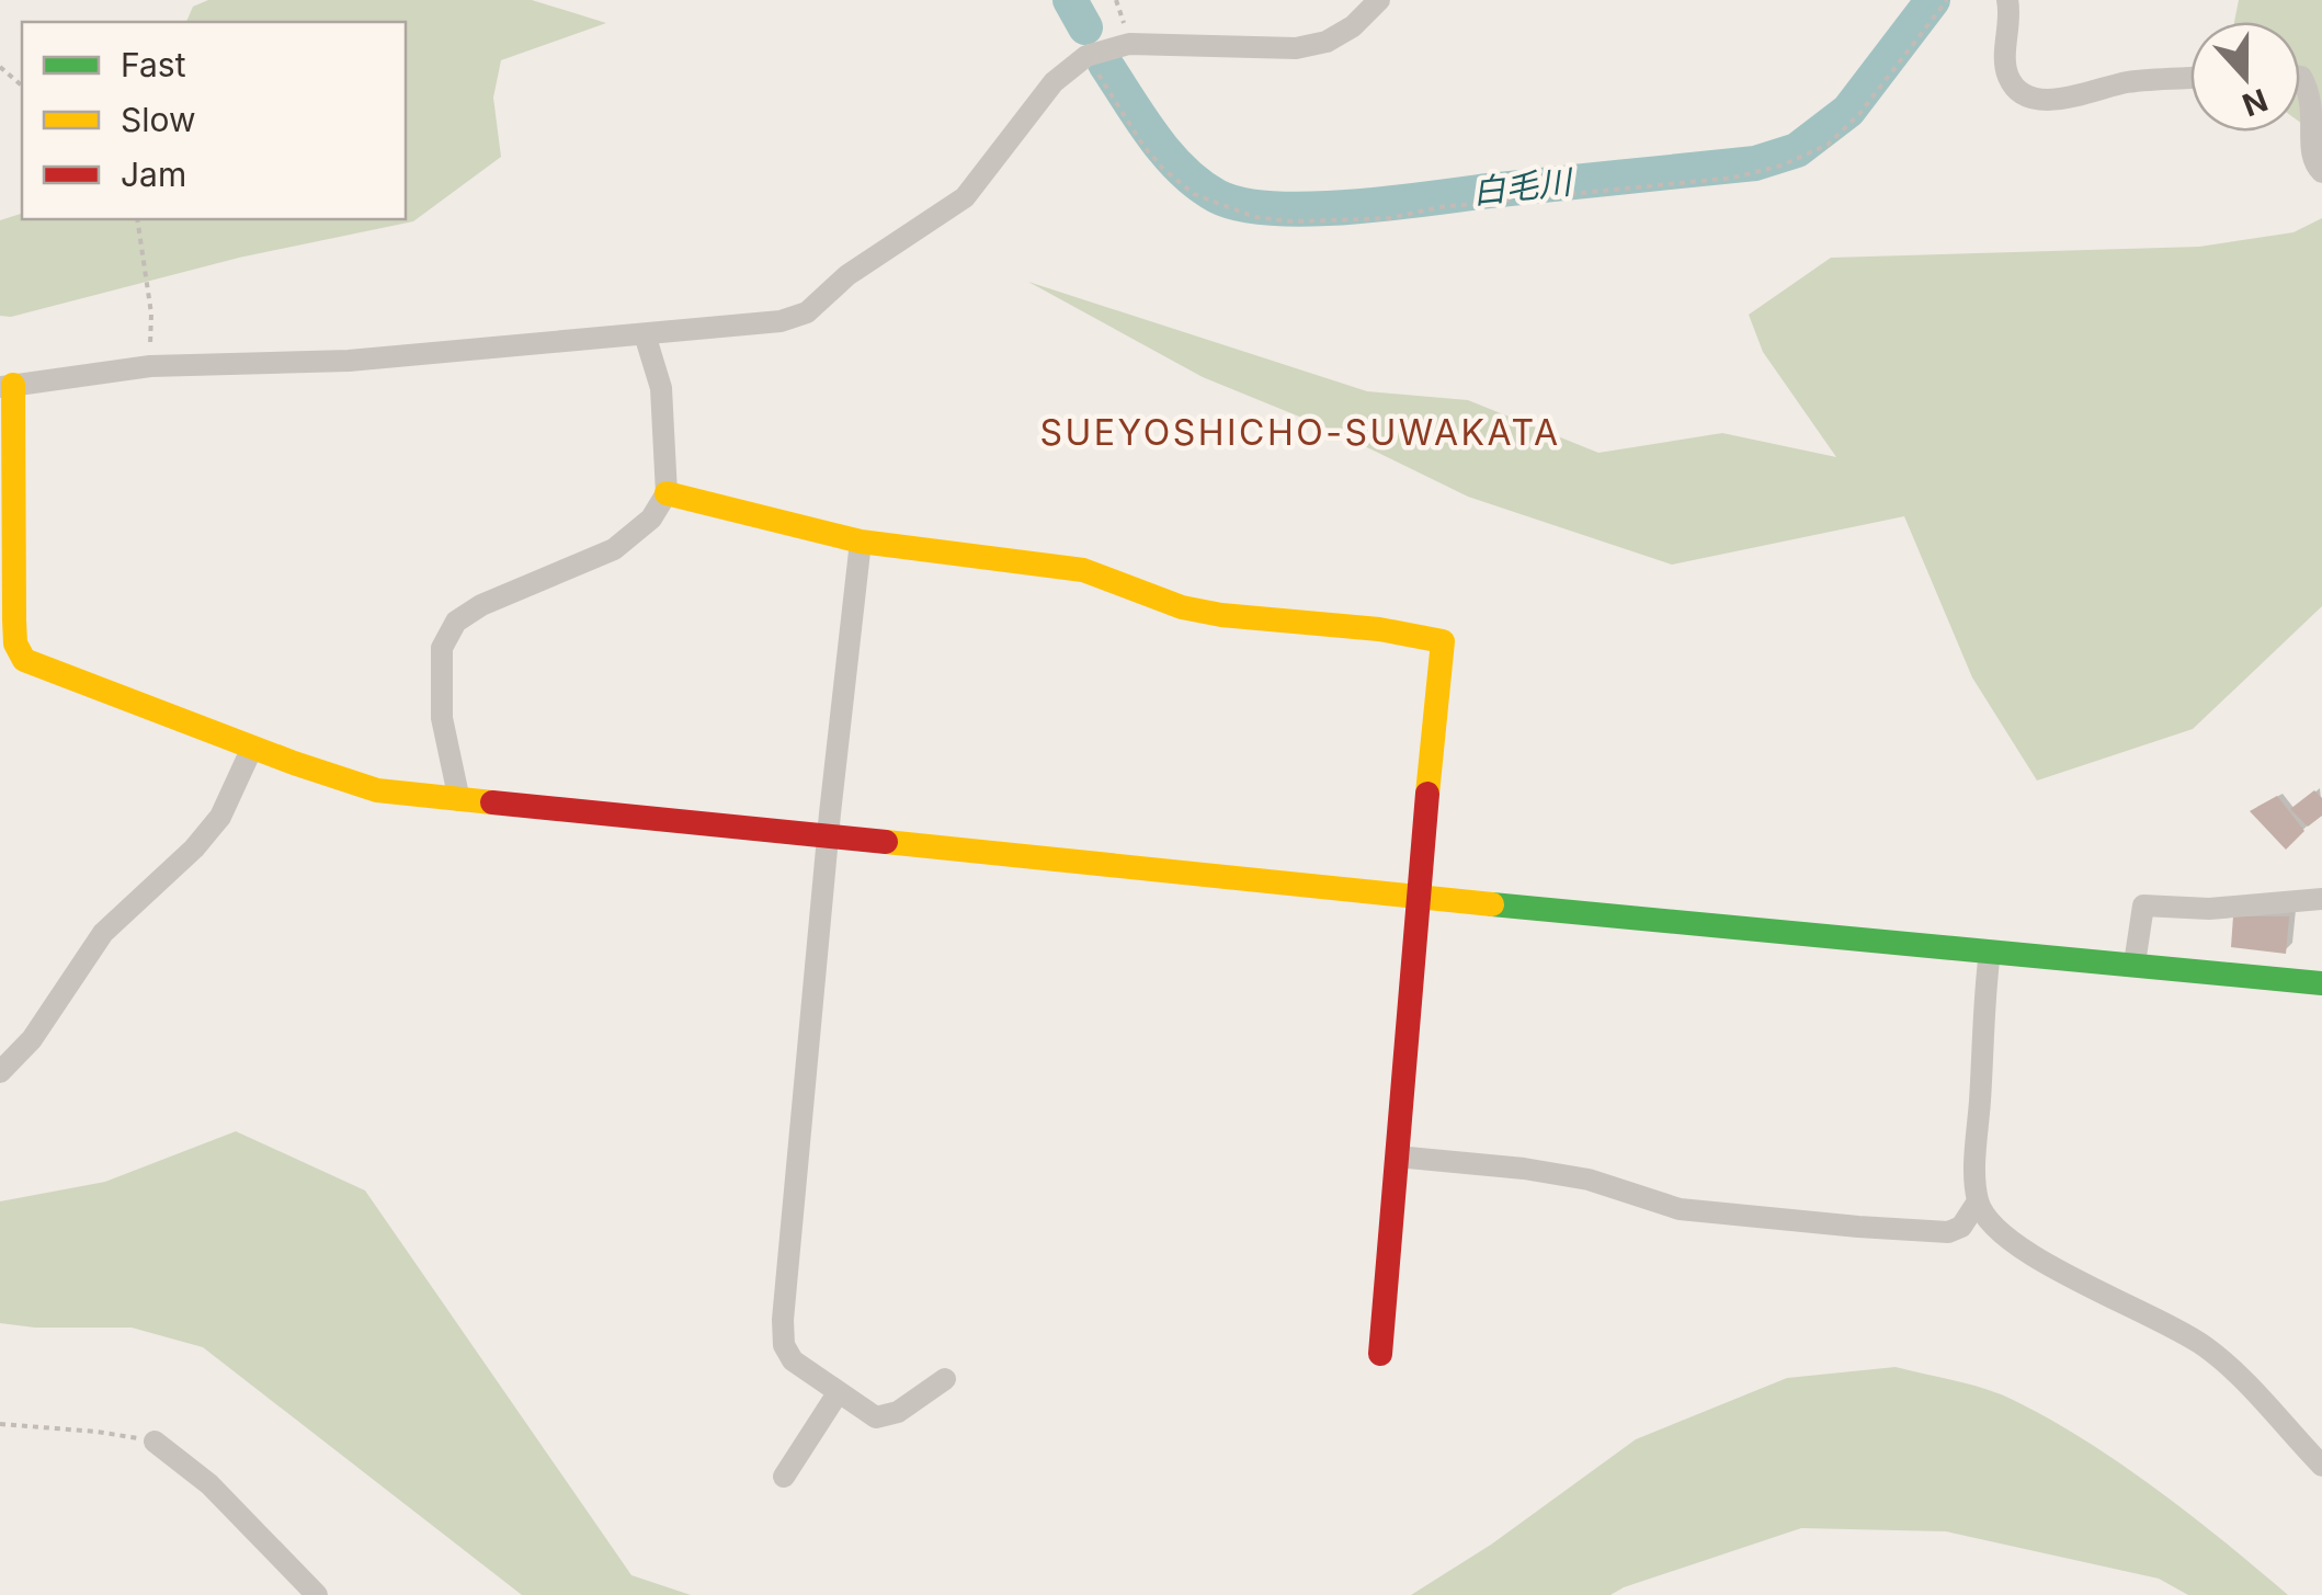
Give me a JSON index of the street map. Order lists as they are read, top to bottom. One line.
{"districts":["SUEYOSHICHO-SUWAKATA"],"water":["白毛川"],"legend":["Fast","Slow","Jam"],"north":"bottom"}
